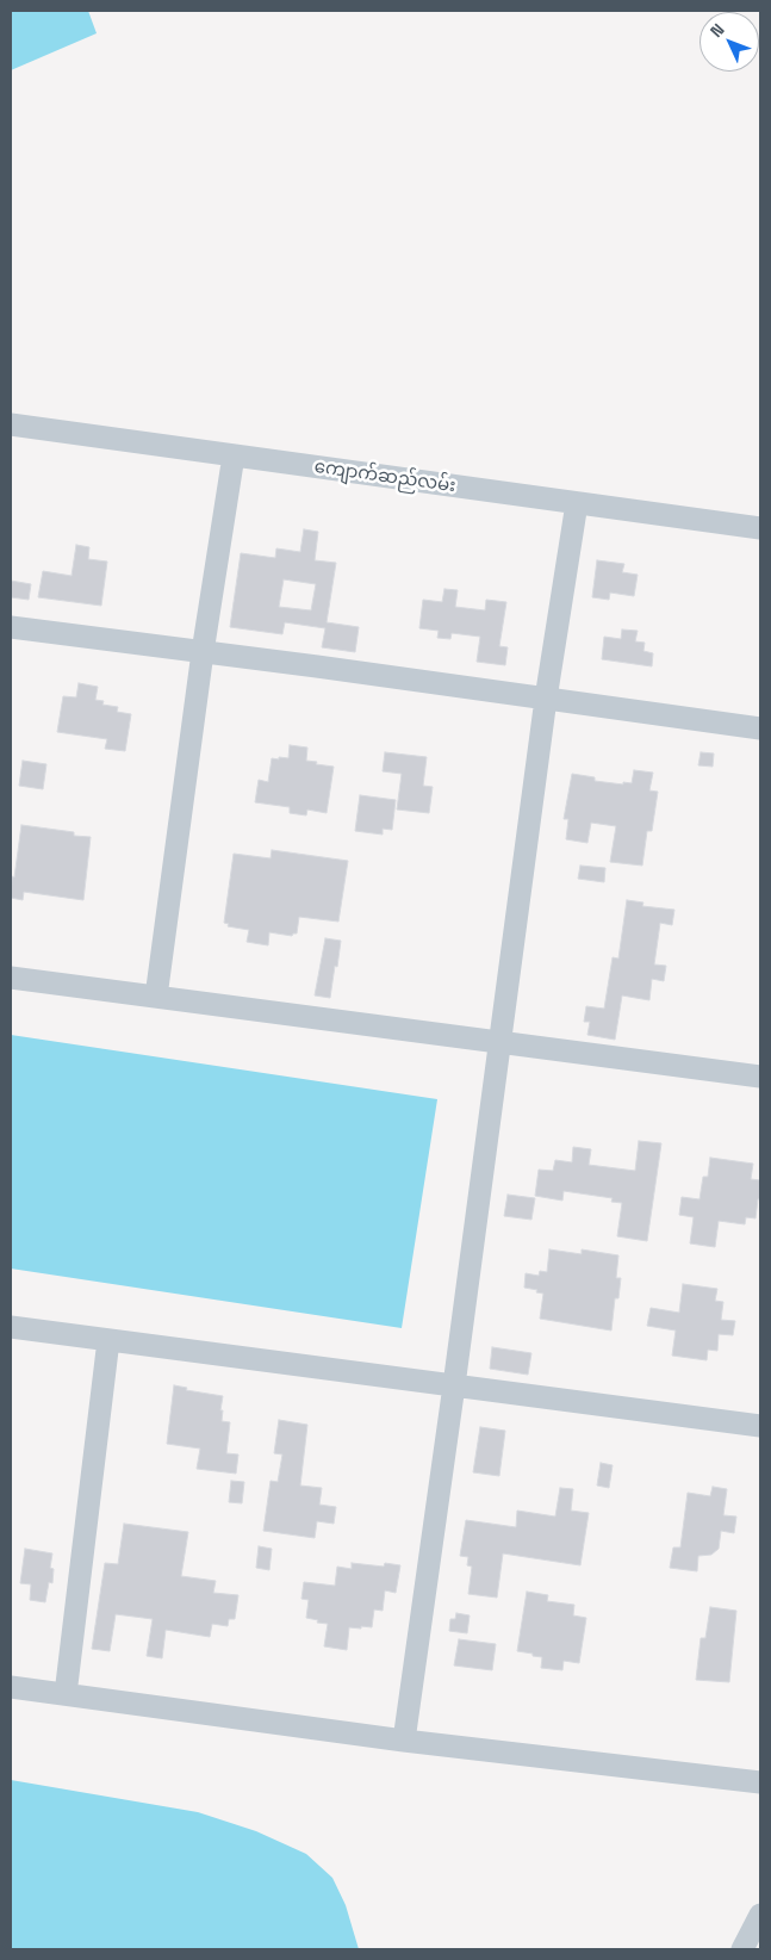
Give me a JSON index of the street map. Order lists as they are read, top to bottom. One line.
{"streets":{"street":["ကျောက်ဆည်လမ်း"]},"north":"top left"}
